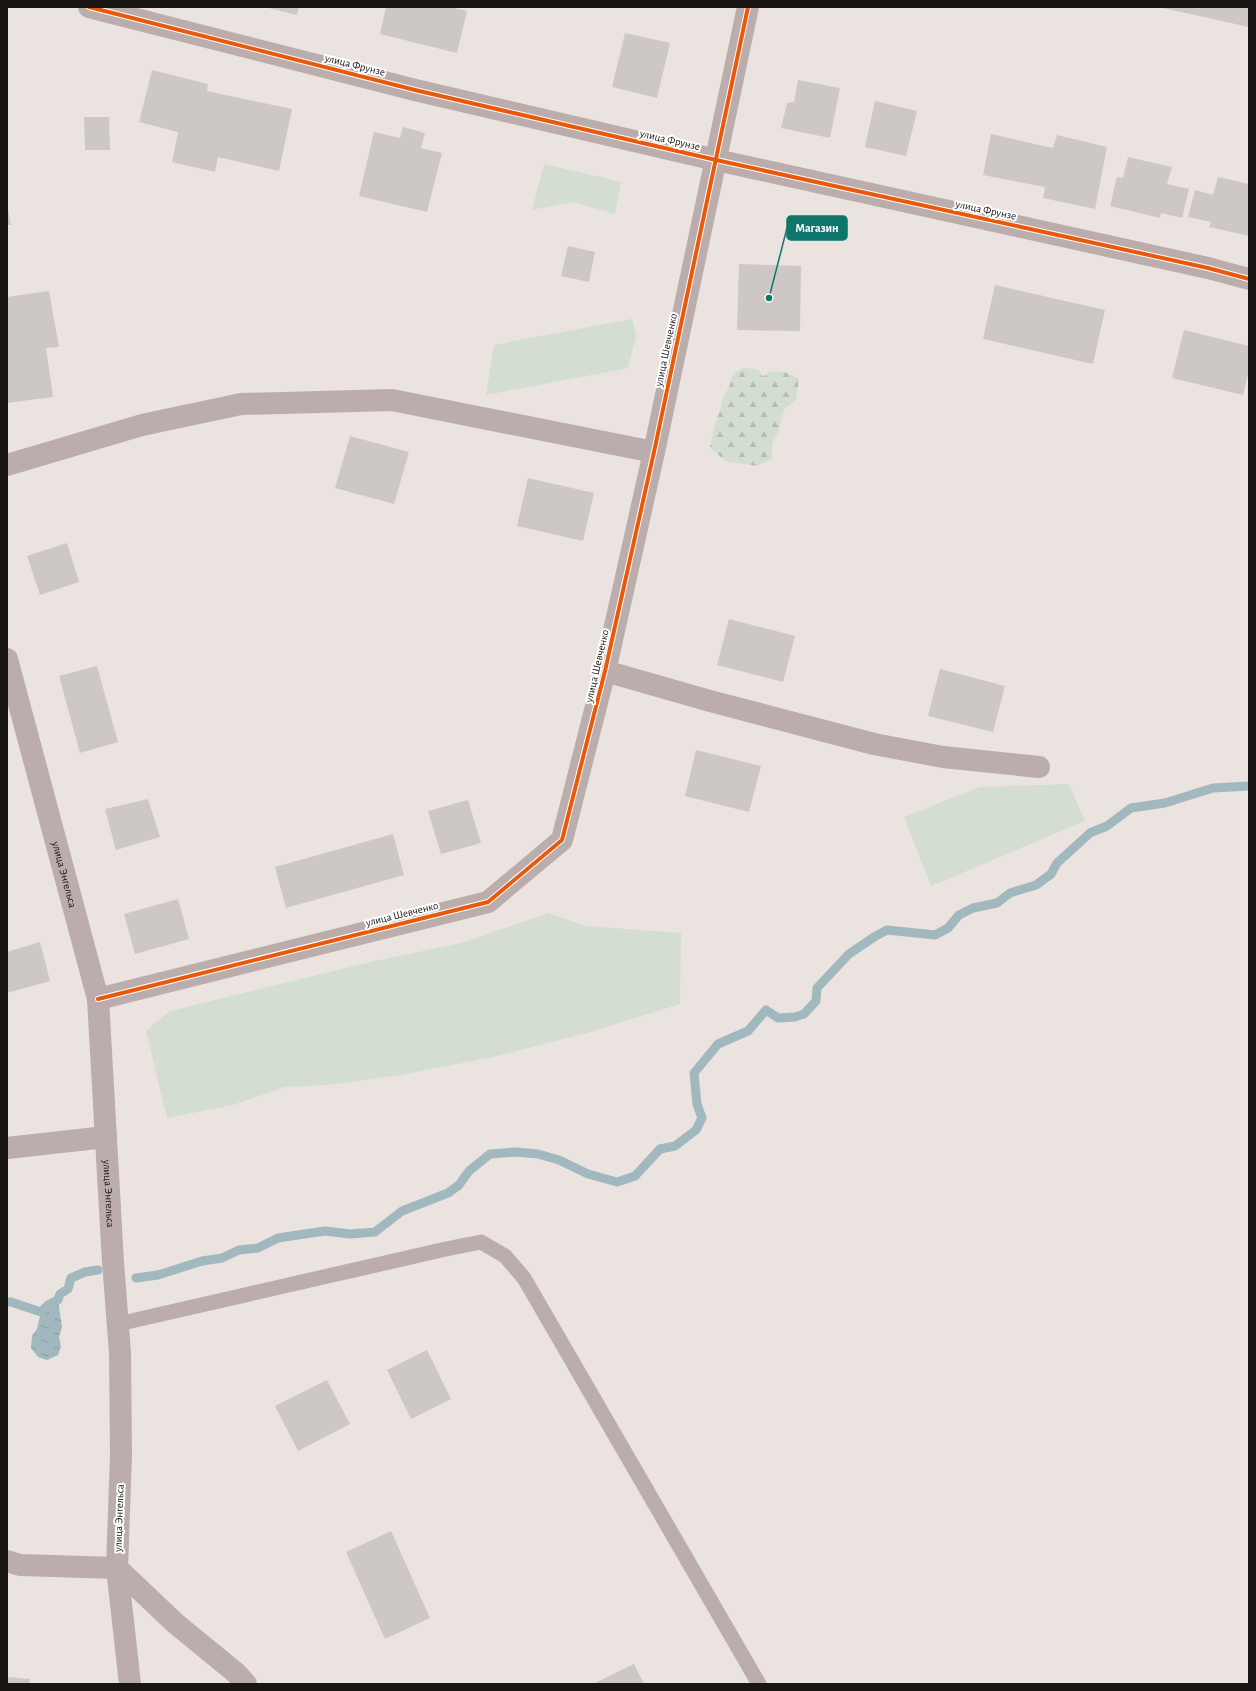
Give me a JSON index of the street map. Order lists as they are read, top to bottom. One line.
{"streets":{"street":["улица Фрунзе","улица Шевченко","улица Энгельса"]},"crossings":[["улица Фрунзе","улица Шевченко"],["улица Шевченко","улица Энгельса"]],"places":["Магазин"]}
